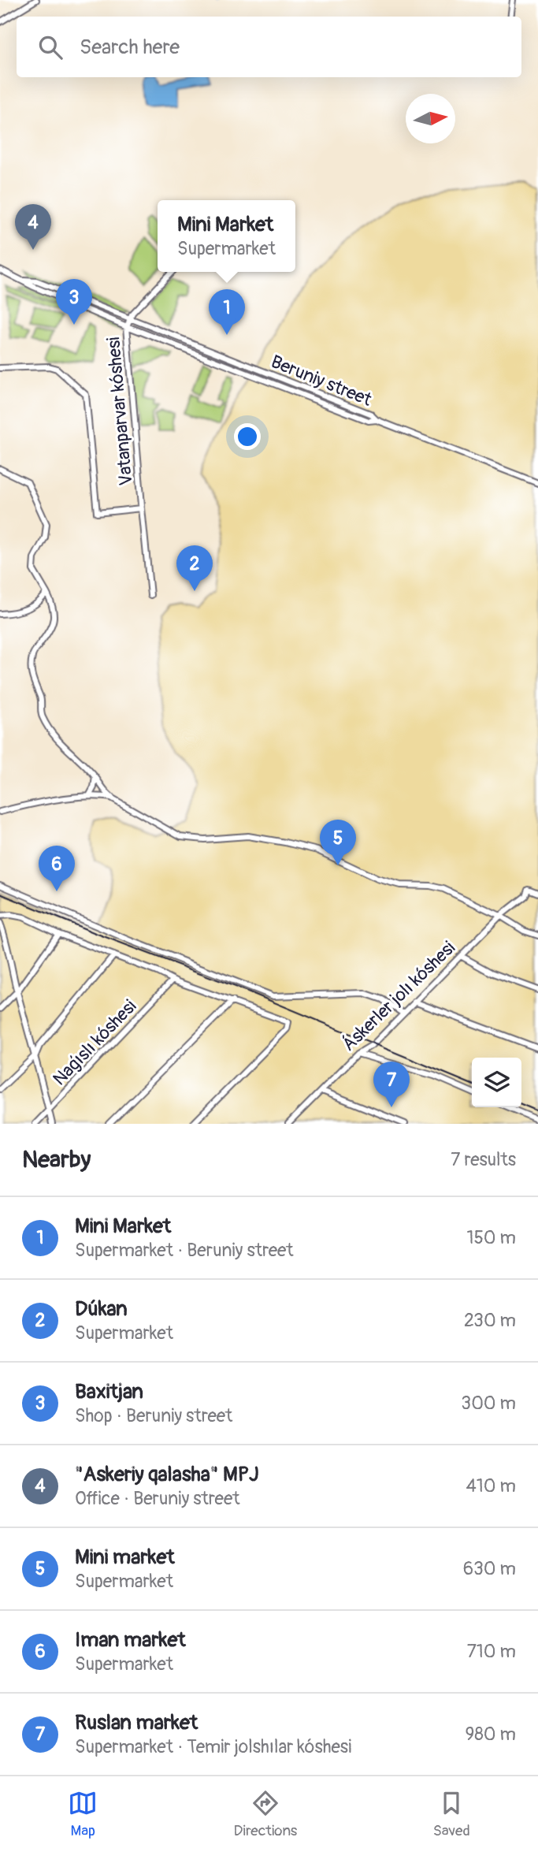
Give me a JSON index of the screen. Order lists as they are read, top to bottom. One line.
{"streets":{"street":["Beruniy street","Vatanparvar kóshesi","Áskerler jolı kóshesi","Naǵıslı kóshesi"]},"crossings":[["Beruniy street","Vatanparvar kóshesi"]],"north":"right","page":{"search":"Search here","popup":["Mini Market","Supermarket"],"pins":["4","3","1","2","5","6","7"],"heading":["Nearby","7 results"],"list":[{"mark":"1","name":"Mini Market","note":"Supermarket · Beruniy street","value":"150 m"},{"mark":"2","name":"Dúkan","note":"Supermarket","value":"230 m"},{"mark":"3","name":"Baxitjan","note":"Shop · Beruniy street","value":"300 m"},{"mark":"4","name":"\"Askeriy qalasha\" MPJ","note":"Office · Beruniy street","value":"410 m"},{"mark":"5","name":"Mini market","note":"Supermarket","value":"630 m"},{"mark":"6","name":"Iman market","note":"Supermarket","value":"710 m"},{"mark":"7","name":"Ruslan market","note":"Supermarket · Temir jolshılar kóshesi","value":"980 m"}],"nav":["Map","Directions","Saved"]}}
